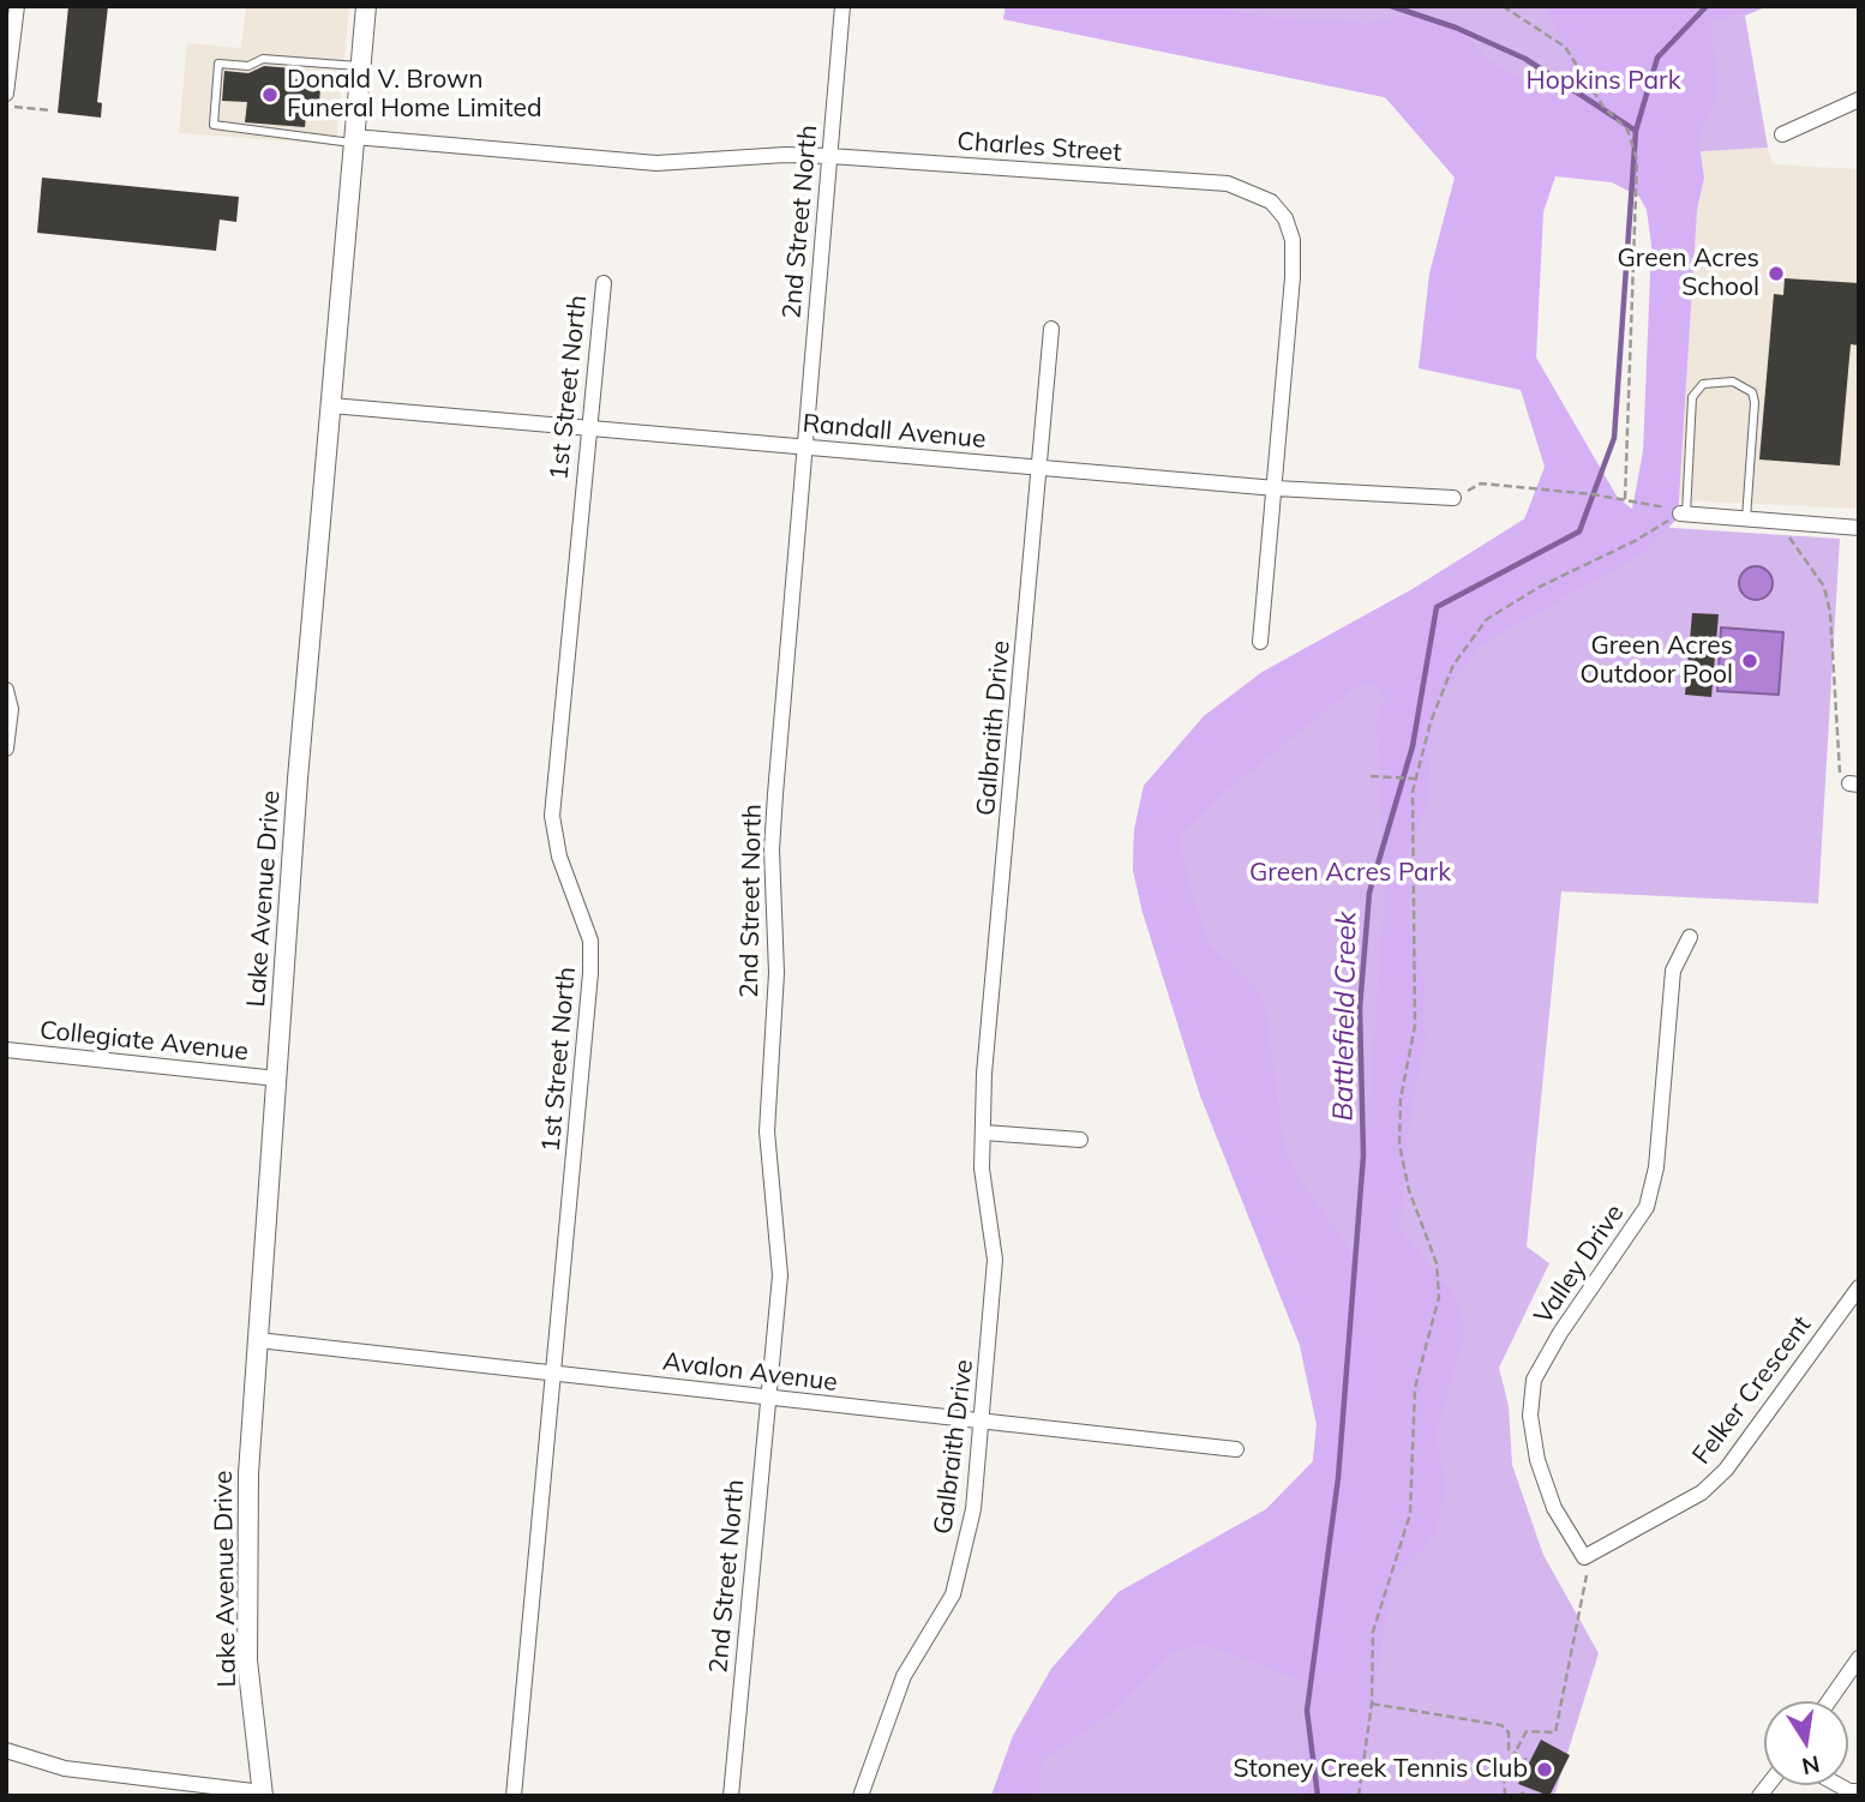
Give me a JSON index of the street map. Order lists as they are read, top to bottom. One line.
{"streets":{"street":["Charles Street","2nd Street North","1st Street North","Randall Avenue","Galbraith Drive","Lake Avenue Drive","Collegiate Avenue","Valley Drive","Avalon Avenue","Felker Crescent"]},"crossings":[["Charles Street","2nd Street North"],["Charles Street","Randall Avenue"],["Charles Street","Lake Avenue Drive"],["2nd Street North","Randall Avenue"],["2nd Street North","Avalon Avenue"],["1st Street North","Randall Avenue"],["1st Street North","Avalon Avenue"],["Randall Avenue","Galbraith Drive"],["Randall Avenue","Lake Avenue Drive"],["Galbraith Drive","Avalon Avenue"],["Lake Avenue Drive","Collegiate Avenue"],["Lake Avenue Drive","Avalon Avenue"],["Valley Drive","Felker Crescent"]],"water":["Battlefield Creek"],"parks":["Hopkins Park","Green Acres Park"],"places":["Donald V. Brown Funeral Home Limited","Green Acres School","Green Acres Outdoor Pool","Stoney Creek Tennis Club"],"north":"bottom"}
